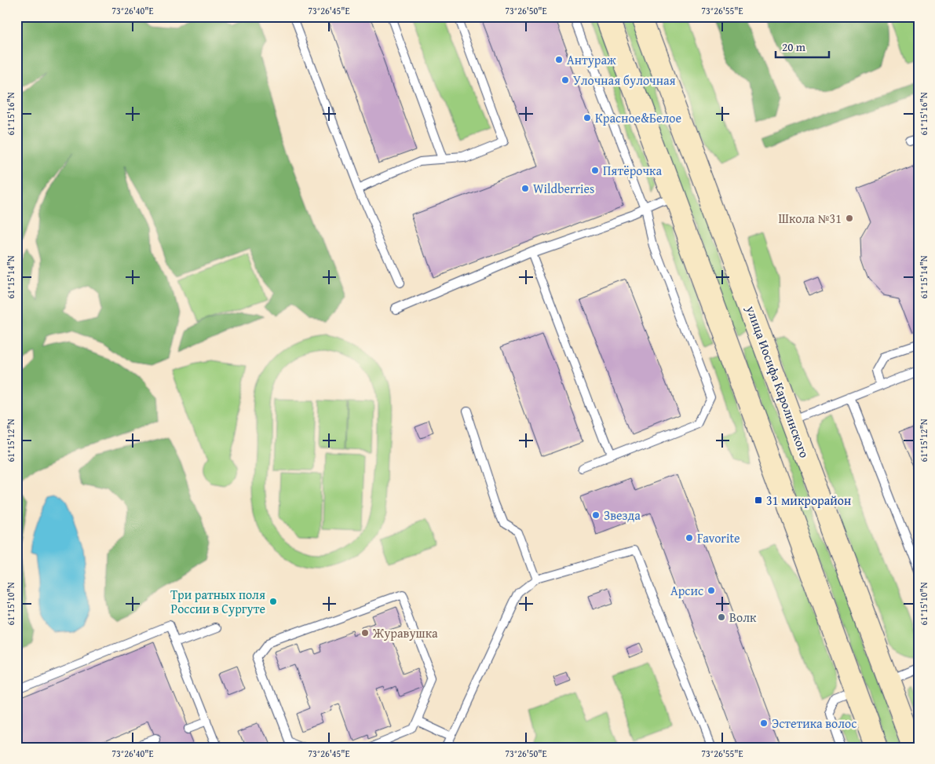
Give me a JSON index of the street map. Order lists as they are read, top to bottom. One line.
{"streets":{"main road":["улица Иосифа Каролинского"]},"places":{"other":["Антураж","Улочная булочная","Красное&Белое","Пятёрочка","Wildberries","Школа №31","Звезда","Favorite","Арсис","Три ратных поля России в Сургуте","Волк","Журавушка","Эстетика волос"],"transit":["31 микрорайон"]},"scale_bar":"20 m","coordinates":["73°26'40\"E","73°26'45\"E","73°26'50\"E","73°26'55\"E","61°15'16\"N","61°15'14\"N","61°15'12\"N","61°15'10\"N"]}
